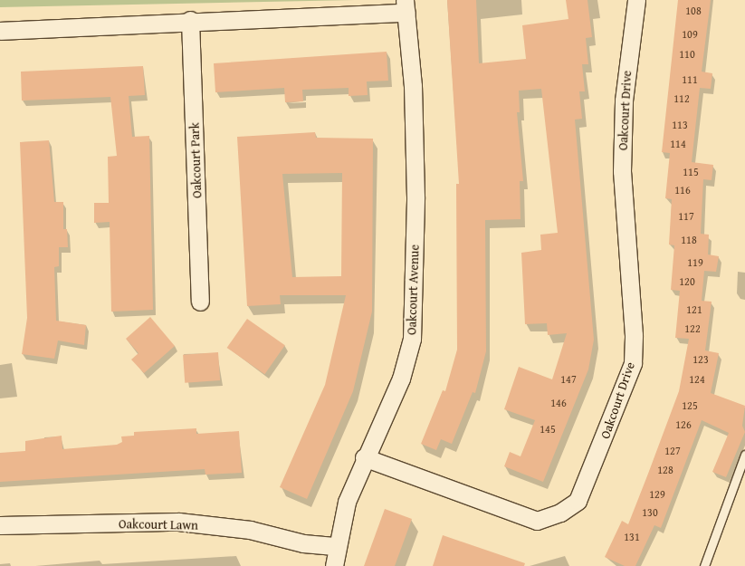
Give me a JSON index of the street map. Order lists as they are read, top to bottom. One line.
{"streets":{"street":["Oakcourt Drive","Oakcourt Park","Oakcourt Avenue","Oakcourt Lawn"]},"crossings":[["Oakcourt Drive","Oakcourt Avenue"],["Oakcourt Avenue","Oakcourt Lawn"]],"house_numbers":["108","109","110","111","112","113","114","115","116","117","118","119","120","121","122","123","147","124","146","125","126","145","127","128","129","130","131"]}
